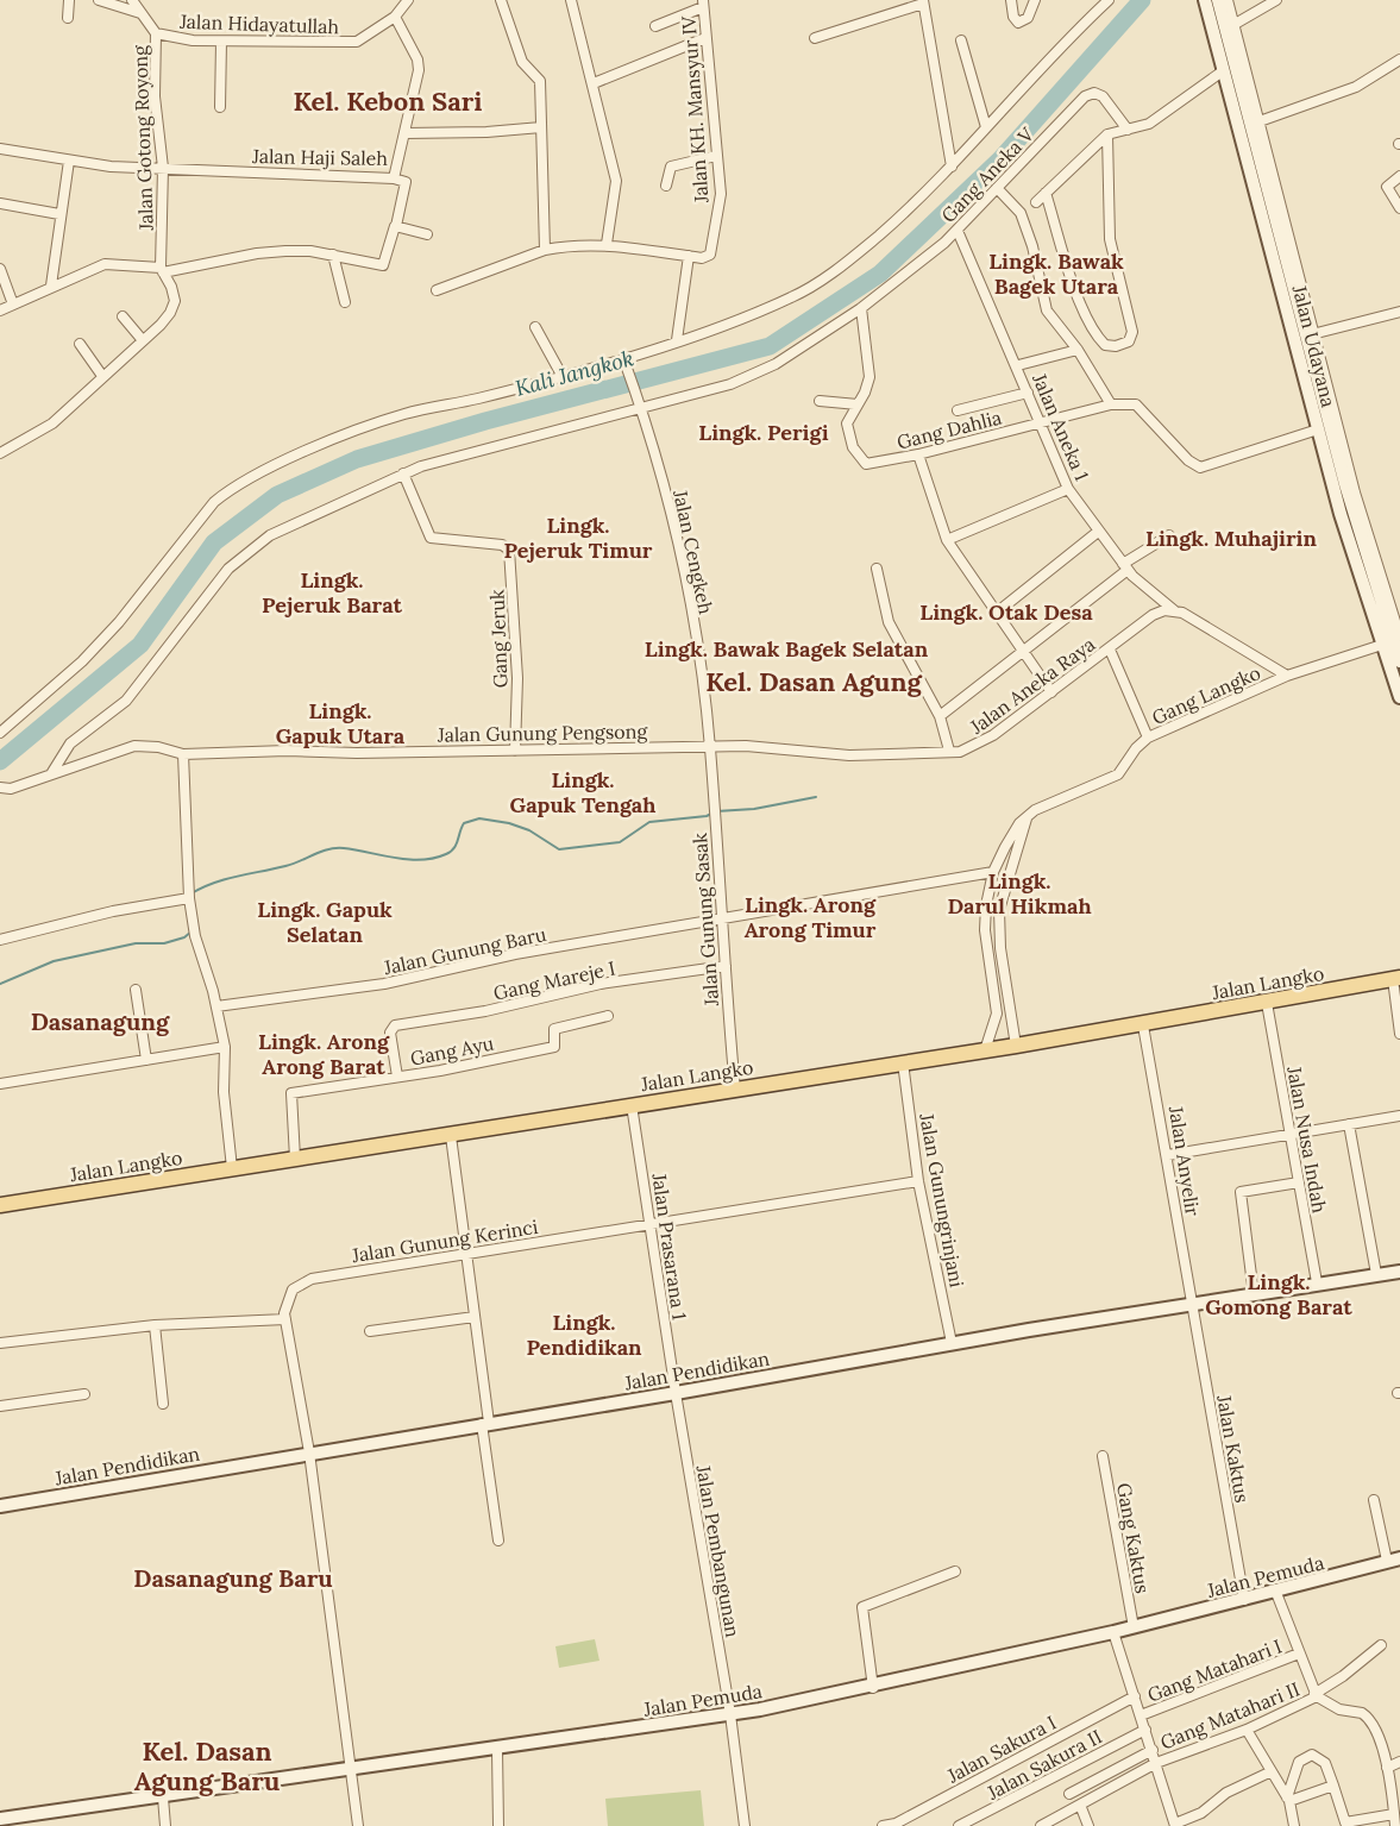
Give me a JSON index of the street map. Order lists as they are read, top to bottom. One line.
{"streets":{"main road":["Jalan Udayana","Jalan Langko","Jalan Pendidikan","Jalan Pemuda"],"street":["Jalan Hidayatullah","Jalan KH. Mansyur IV","Jalan Gotong Royong","Jalan Haji Saleh","Gang Aneka V","Jalan Aneka 1","Gang Dahlia","Jalan Cengkeh","Gang Jeruk","Jalan Aneka Raya","Gang Langko","Jalan Gunung Pengsong","Jalan Gunung Sasak","Jalan Gunung Baru","Gang Mareje I","Gang Ayu","Jalan Nusa Indah","Jalan Anyelir","Jalan Gunungrinjani","Jalan Gunung Kerinci","Jalan Prasarana 1","Jalan Kaktus","Gang Kaktus","Jalan Pembangunan","Gang Matahari I","Gang Matahari II","Jalan Sakura I","Jalan Sakura II"]},"crossings":[["Jalan Hidayatullah","Jalan Gotong Royong"],["Jalan Hidayatullah","Jalan Haji Saleh"],["Jalan Gotong Royong","Jalan Haji Saleh"],["Gang Aneka V","Jalan Aneka 1"],["Gang Aneka V","Jalan Cengkeh"],["Gang Aneka V","Gang Jeruk"],["Gang Aneka V","Jalan Gunung Pengsong"],["Jalan Aneka 1","Gang Dahlia"],["Jalan Aneka 1","Jalan Aneka Raya"],["Jalan Cengkeh","Jalan Aneka Raya"],["Jalan Cengkeh","Jalan Gunung Pengsong"],["Jalan Cengkeh","Jalan Gunung Sasak"],["Gang Jeruk","Jalan Gunung Pengsong"],["Jalan Aneka Raya","Jalan Gunung Pengsong"],["Jalan Aneka Raya","Jalan Gunung Sasak"],["Gang Langko","Jalan Gunung Baru"],["Gang Langko","Jalan Langko"],["Jalan Gunung Pengsong","Jalan Gunung Sasak"],["Jalan Gunung Sasak","Jalan Gunung Baru"],["Jalan Gunung Sasak","Gang Mareje I"],["Jalan Gunung Sasak","Jalan Langko"],["Gang Mareje I","Gang Ayu"],["Jalan Langko","Gang Ayu"],["Jalan Langko","Jalan Nusa Indah"],["Jalan Langko","Jalan Anyelir"],["Jalan Langko","Jalan Gunungrinjani"],["Jalan Langko","Jalan Prasarana 1"],["Jalan Nusa Indah","Jalan Pendidikan"],["Jalan Anyelir","Jalan Pendidikan"],["Jalan Anyelir","Jalan Kaktus"],["Jalan Gunungrinjani","Jalan Gunung Kerinci"],["Jalan Gunungrinjani","Jalan Pendidikan"],["Jalan Gunung Kerinci","Jalan Prasarana 1"],["Jalan Prasarana 1","Jalan Pendidikan"],["Jalan Prasarana 1","Jalan Pembangunan"],["Jalan Pendidikan","Jalan Kaktus"],["Jalan Pendidikan","Jalan Pembangunan"],["Jalan Kaktus","Jalan Pemuda"],["Gang Kaktus","Jalan Pemuda"],["Jalan Pembangunan","Jalan Pemuda"]],"districts":["Kel. Kebon Sari","Lingk. Bawak Bagek Utara","Lingk. Perigi","Lingk. Pejeruk Timur","Lingk. Muhajirin","Lingk. Pejeruk Barat","Lingk. Otak Desa","Lingk. Bawak Bagek Selatan","Kel. Dasan Agung","Lingk. Gapuk Utara","Lingk. Gapuk Tengah","Lingk. Darul Hikmah","Lingk. Arong Arong Timur","Lingk. Gapuk Selatan","Dasanagung","Lingk. Arong Arong Barat","Lingk. Gomong Barat","Lingk. Pendidikan","Dasanagung Baru","Kel. Dasan Agung Baru"],"water":["Kali Jangkok"]}
